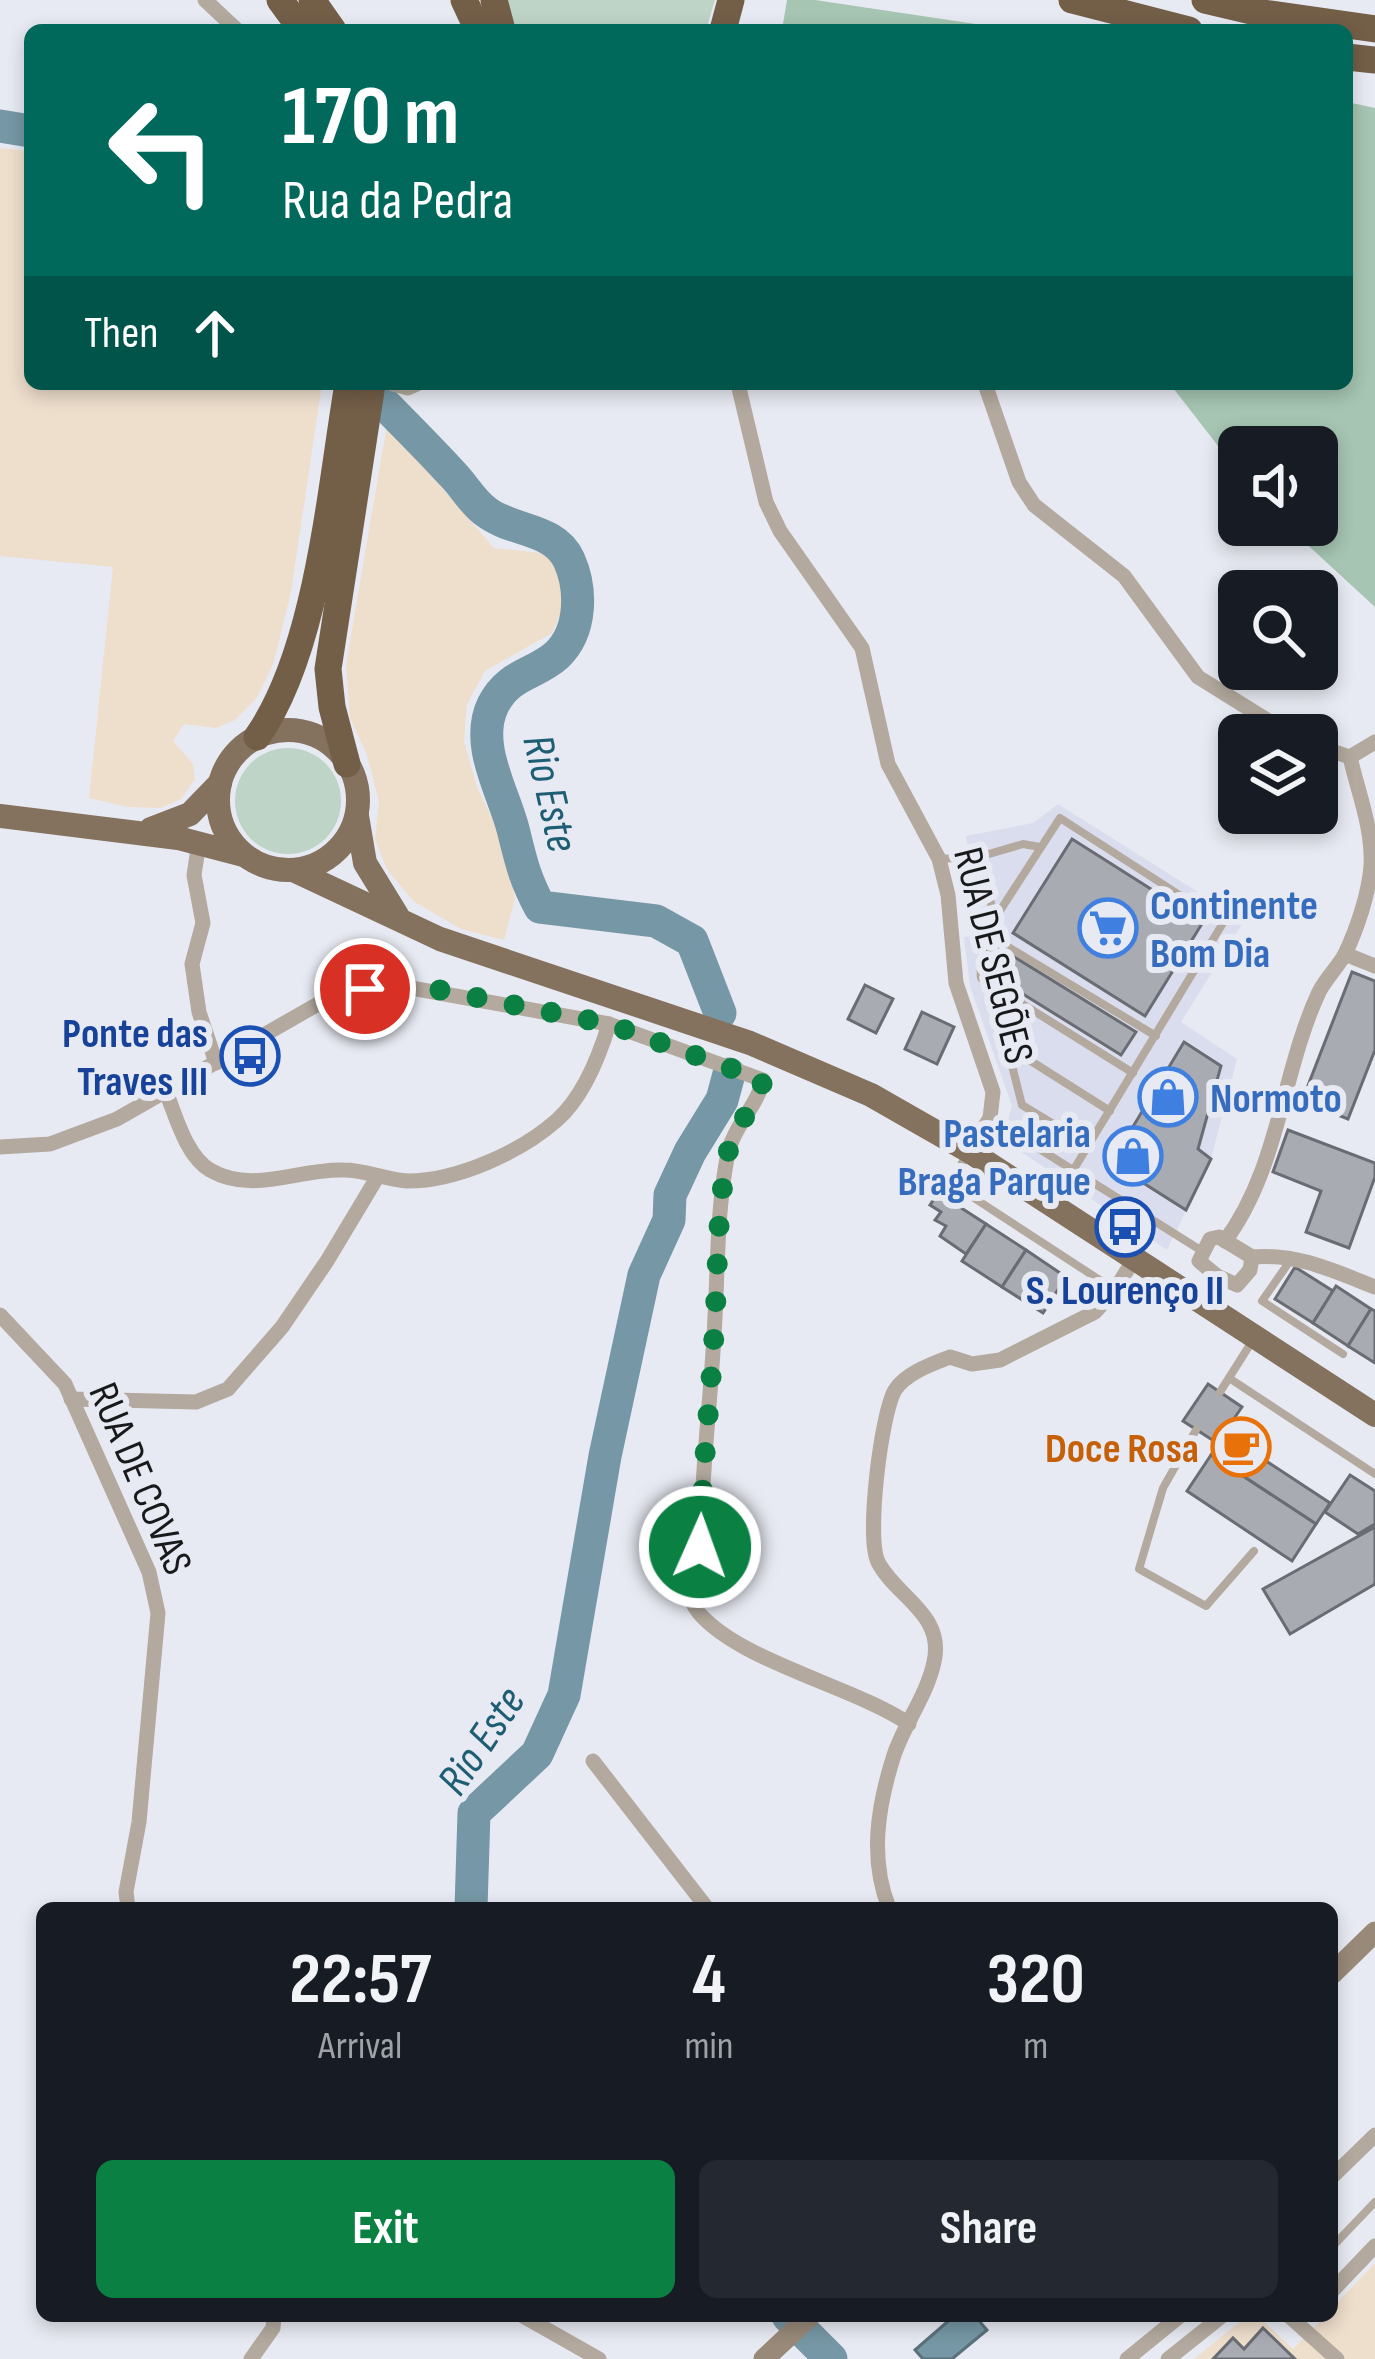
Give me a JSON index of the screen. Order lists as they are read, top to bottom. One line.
{"streets":{"street":["RUA DE SEGÕES","RUA DE COVAS"]},"water":["Rio Este"],"places":{"supermarket":["Continente Bom Dia"],"bus stop":["Ponte das Traves III","S. Lourenço II"],"shop":["Normoto","Pastelaria Braga Parque"],"cafe":["Doce Rosa"]},"page":{"turn":["170 m","Rua da Pedra"],"then":"Then","eta":["22:57","Arrival","4","min","320","m"],"buttons":["Exit","Share"]}}
